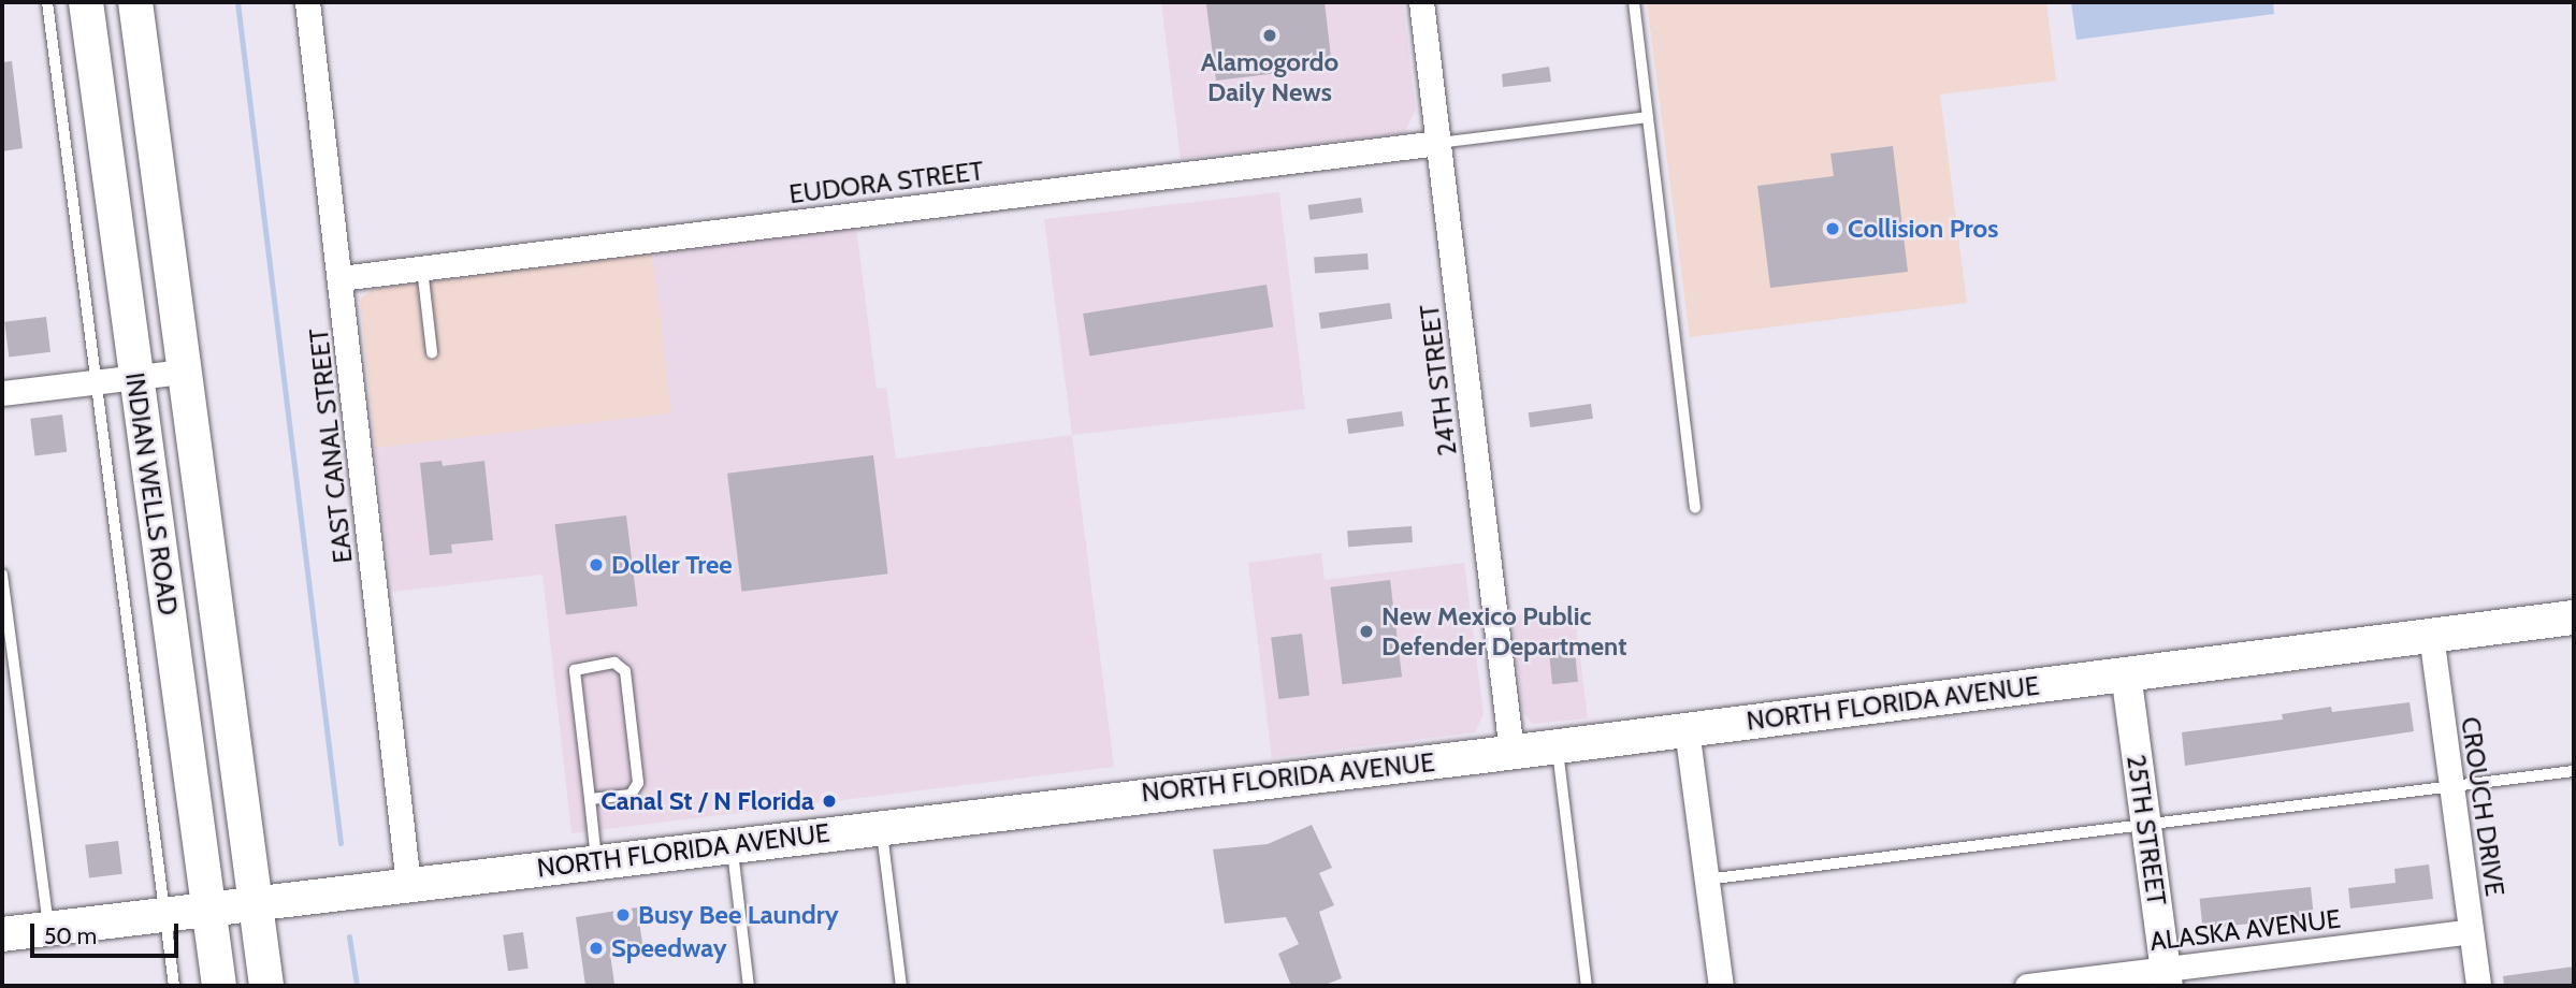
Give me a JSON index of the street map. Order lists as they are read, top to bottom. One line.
{"streets":{"main road":["INDIAN WELLS ROAD","NORTH FLORIDA AVENUE"],"street":["EUDORA STREET","24TH STREET","EAST CANAL STREET","CROUCH DRIVE","25TH STREET","ALASKA AVENUE"]},"crossings":[["EUDORA STREET","24TH STREET"],["EUDORA STREET","EAST CANAL STREET"],["24TH STREET","NORTH FLORIDA AVENUE"],["EAST CANAL STREET","NORTH FLORIDA AVENUE"],["INDIAN WELLS ROAD","NORTH FLORIDA AVENUE"],["NORTH FLORIDA AVENUE","CROUCH DRIVE"],["NORTH FLORIDA AVENUE","25TH STREET"],["CROUCH DRIVE","ALASKA AVENUE"],["25TH STREET","ALASKA AVENUE"]],"places":["Alamogordo Daily News","Collision Pros","Doller Tree","New Mexico Public Defender Department","Canal St / N Florida","Busy Bee Laundry","Speedway"],"scale_bar":"50 m"}
